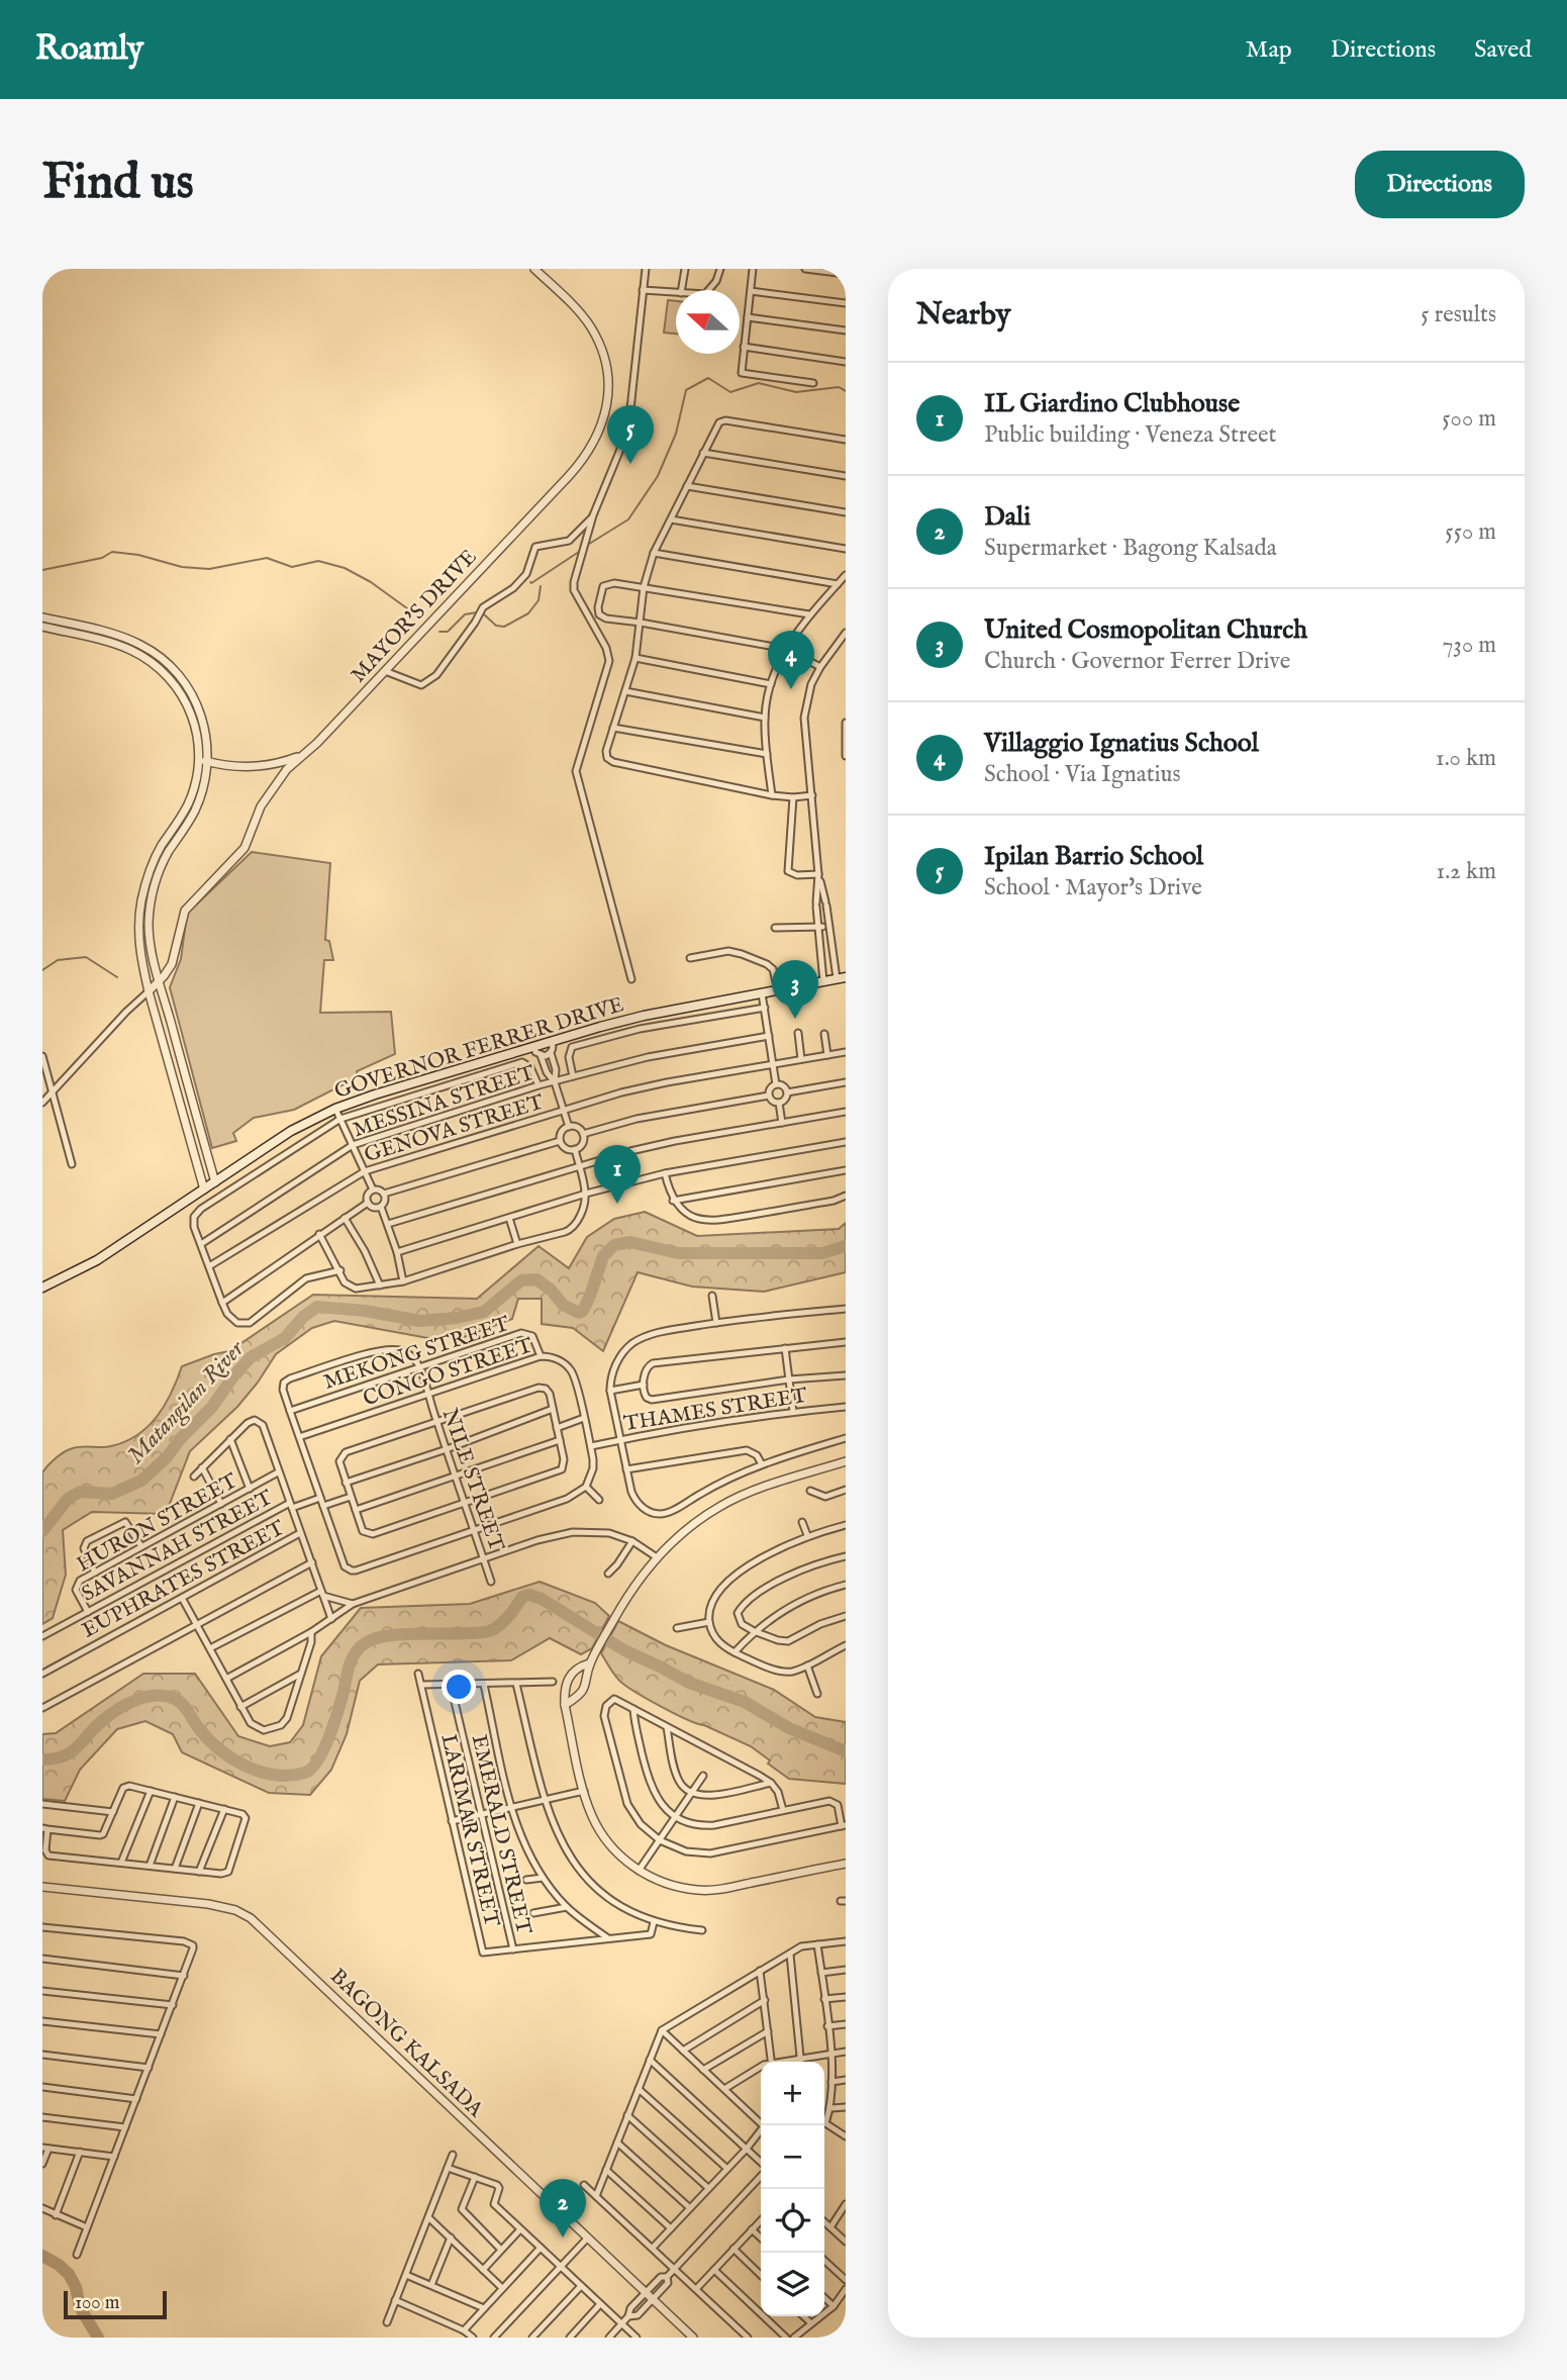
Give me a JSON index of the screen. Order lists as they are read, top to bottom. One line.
{"streets":{"main road":["GOVERNOR FERRER DRIVE"],"street":["MAYOR'S DRIVE","MESSINA STREET","GENOVA STREET","MEKONG STREET","CONGO STREET","THAMES STREET","NILE STREET","HURON STREET","SAVANNAH STREET","EUPHRATES STREET","LARIMAR STREET","EMERALD STREET","BAGONG KALSADA"]},"crossings":[["MEKONG STREET","CONGO STREET"],["MEKONG STREET","NILE STREET"],["CONGO STREET","THAMES STREET"],["CONGO STREET","NILE STREET"],["HURON STREET","SAVANNAH STREET"],["LARIMAR STREET","EMERALD STREET"]],"water":["Matangilan River"],"scale_bar":"100 m","north":"left","page":{"header":"Roamly","nav":["Map","Directions","Saved"],"buttons":"Directions","title":"Find us","heading":["Nearby","5 results"],"list":[{"mark":"1","name":"IL Giardino Clubhouse","note":"Public building · Veneza Street","value":"500 m"},{"mark":"2","name":"Dali","note":"Supermarket · Bagong Kalsada","value":"550 m"},{"mark":"3","name":"United Cosmopolitan Church","note":"Church · Governor Ferrer Drive","value":"730 m"},{"mark":"4","name":"Villaggio Ignatius School","note":"School · Via Ignatius","value":"1.0 km"},{"mark":"5","name":"Ipilan Barrio School","note":"School · Mayor's Drive","value":"1.2 km"}],"pins":["5","4","3","1","2"],"map_buttons":["+","−"],"scale":"100 m"}}
